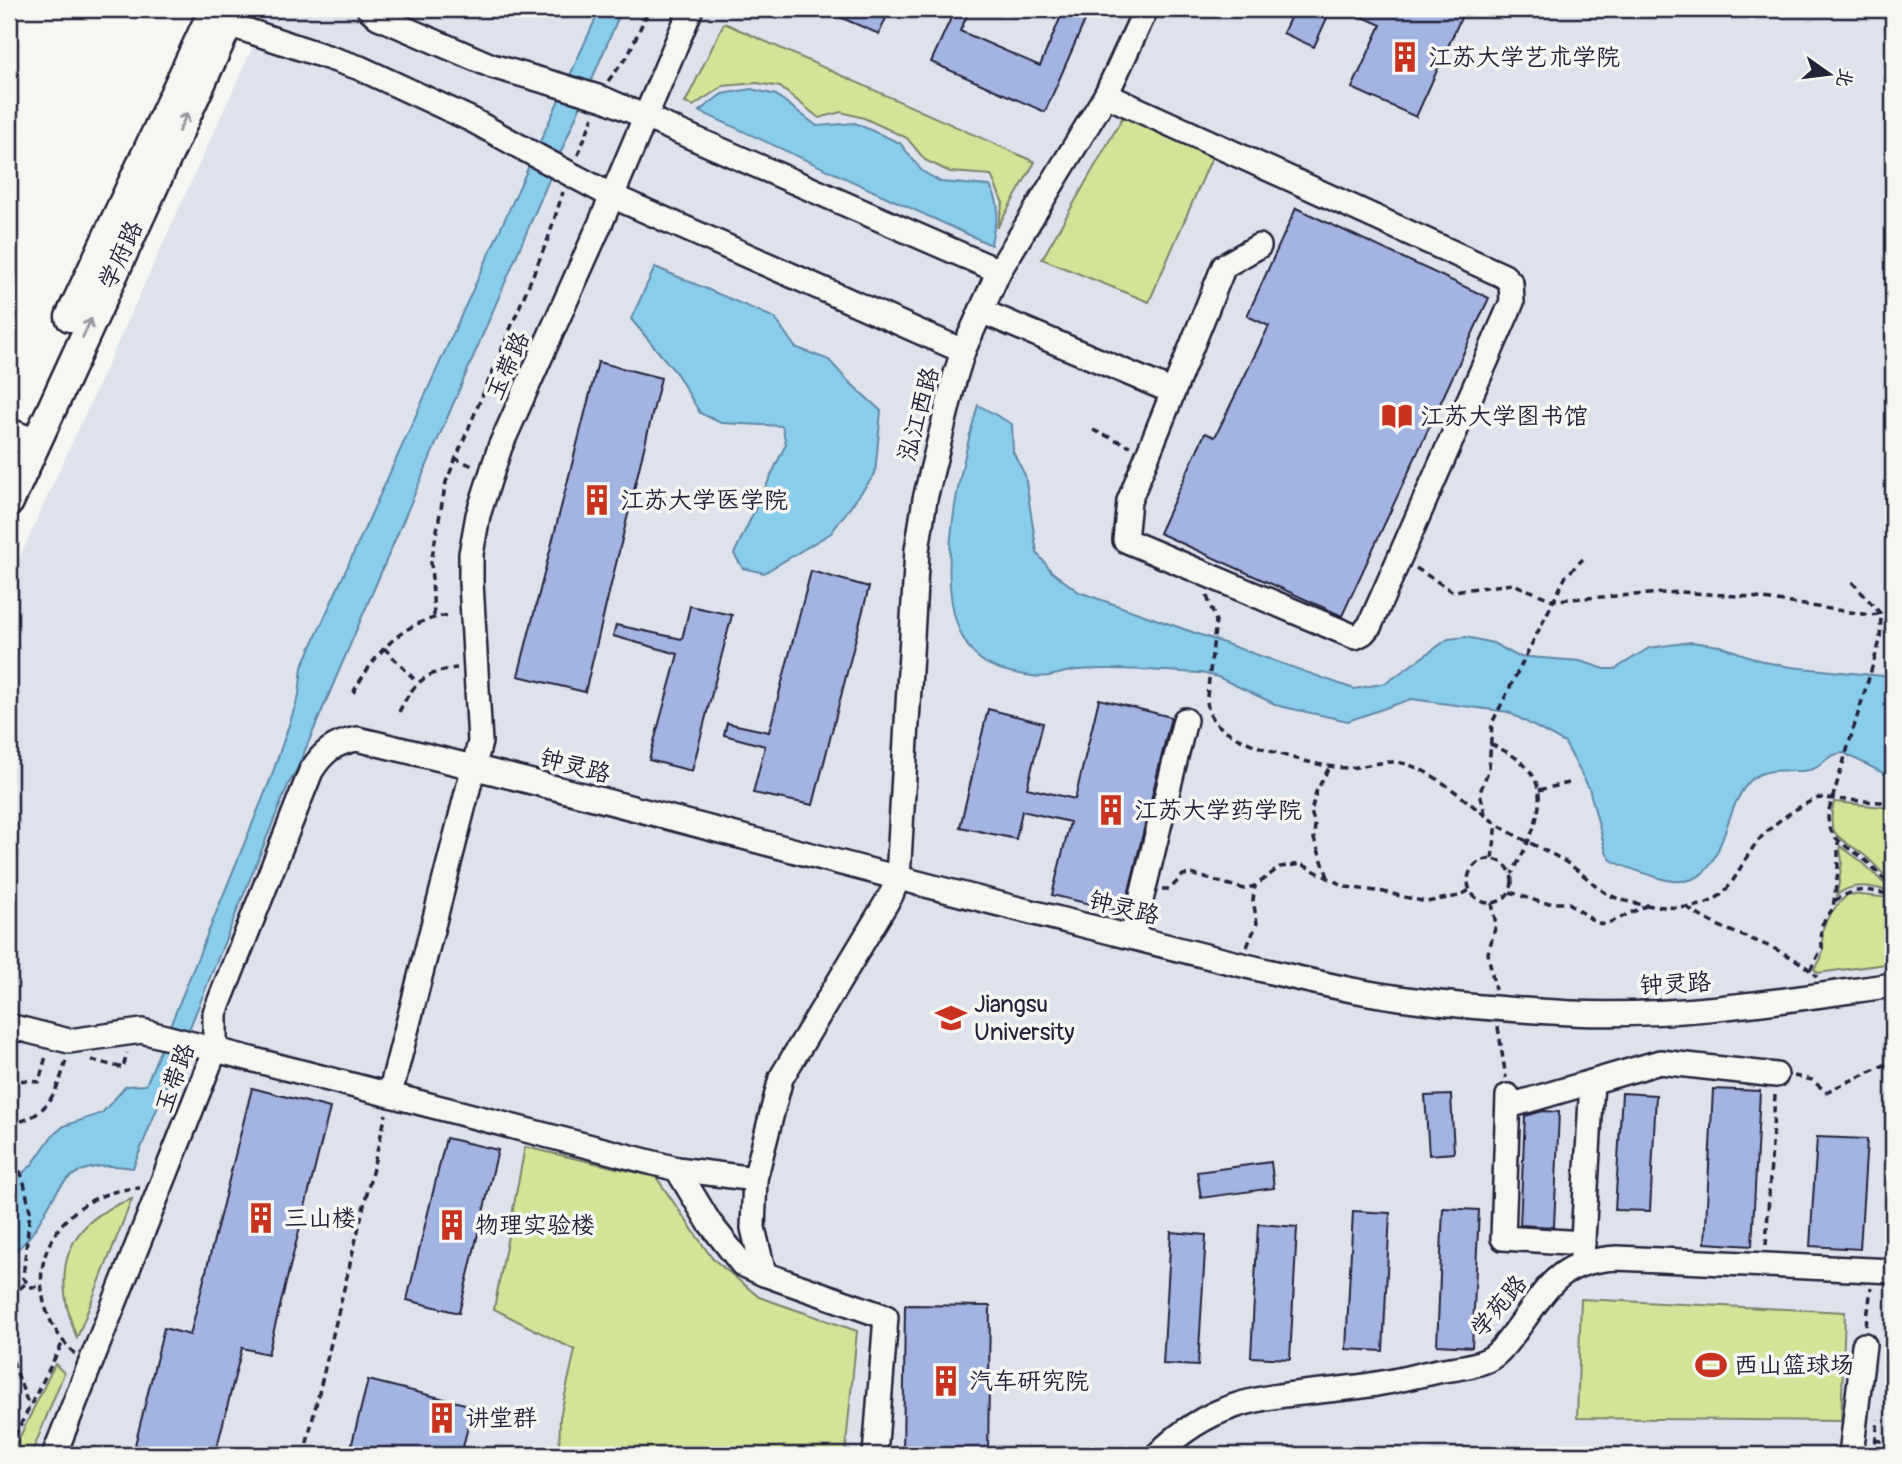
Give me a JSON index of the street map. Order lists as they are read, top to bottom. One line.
{"streets":{"main road":["学府路"],"lane":["玉带路","泓江西路","钟灵路","学苑路"]},"crossings":[["玉带路","钟灵路"],["泓江西路","钟灵路"]],"places":{"building":["江苏大学艺术学院","江苏大学医学院","江苏大学药学院","三山楼","物理实验楼","汽车研究院","讲堂群"],"library":["江苏大学图书馆"],"school or university":["Jiangsu University"],"sports":["西山篮球场"]},"north":"right"}
